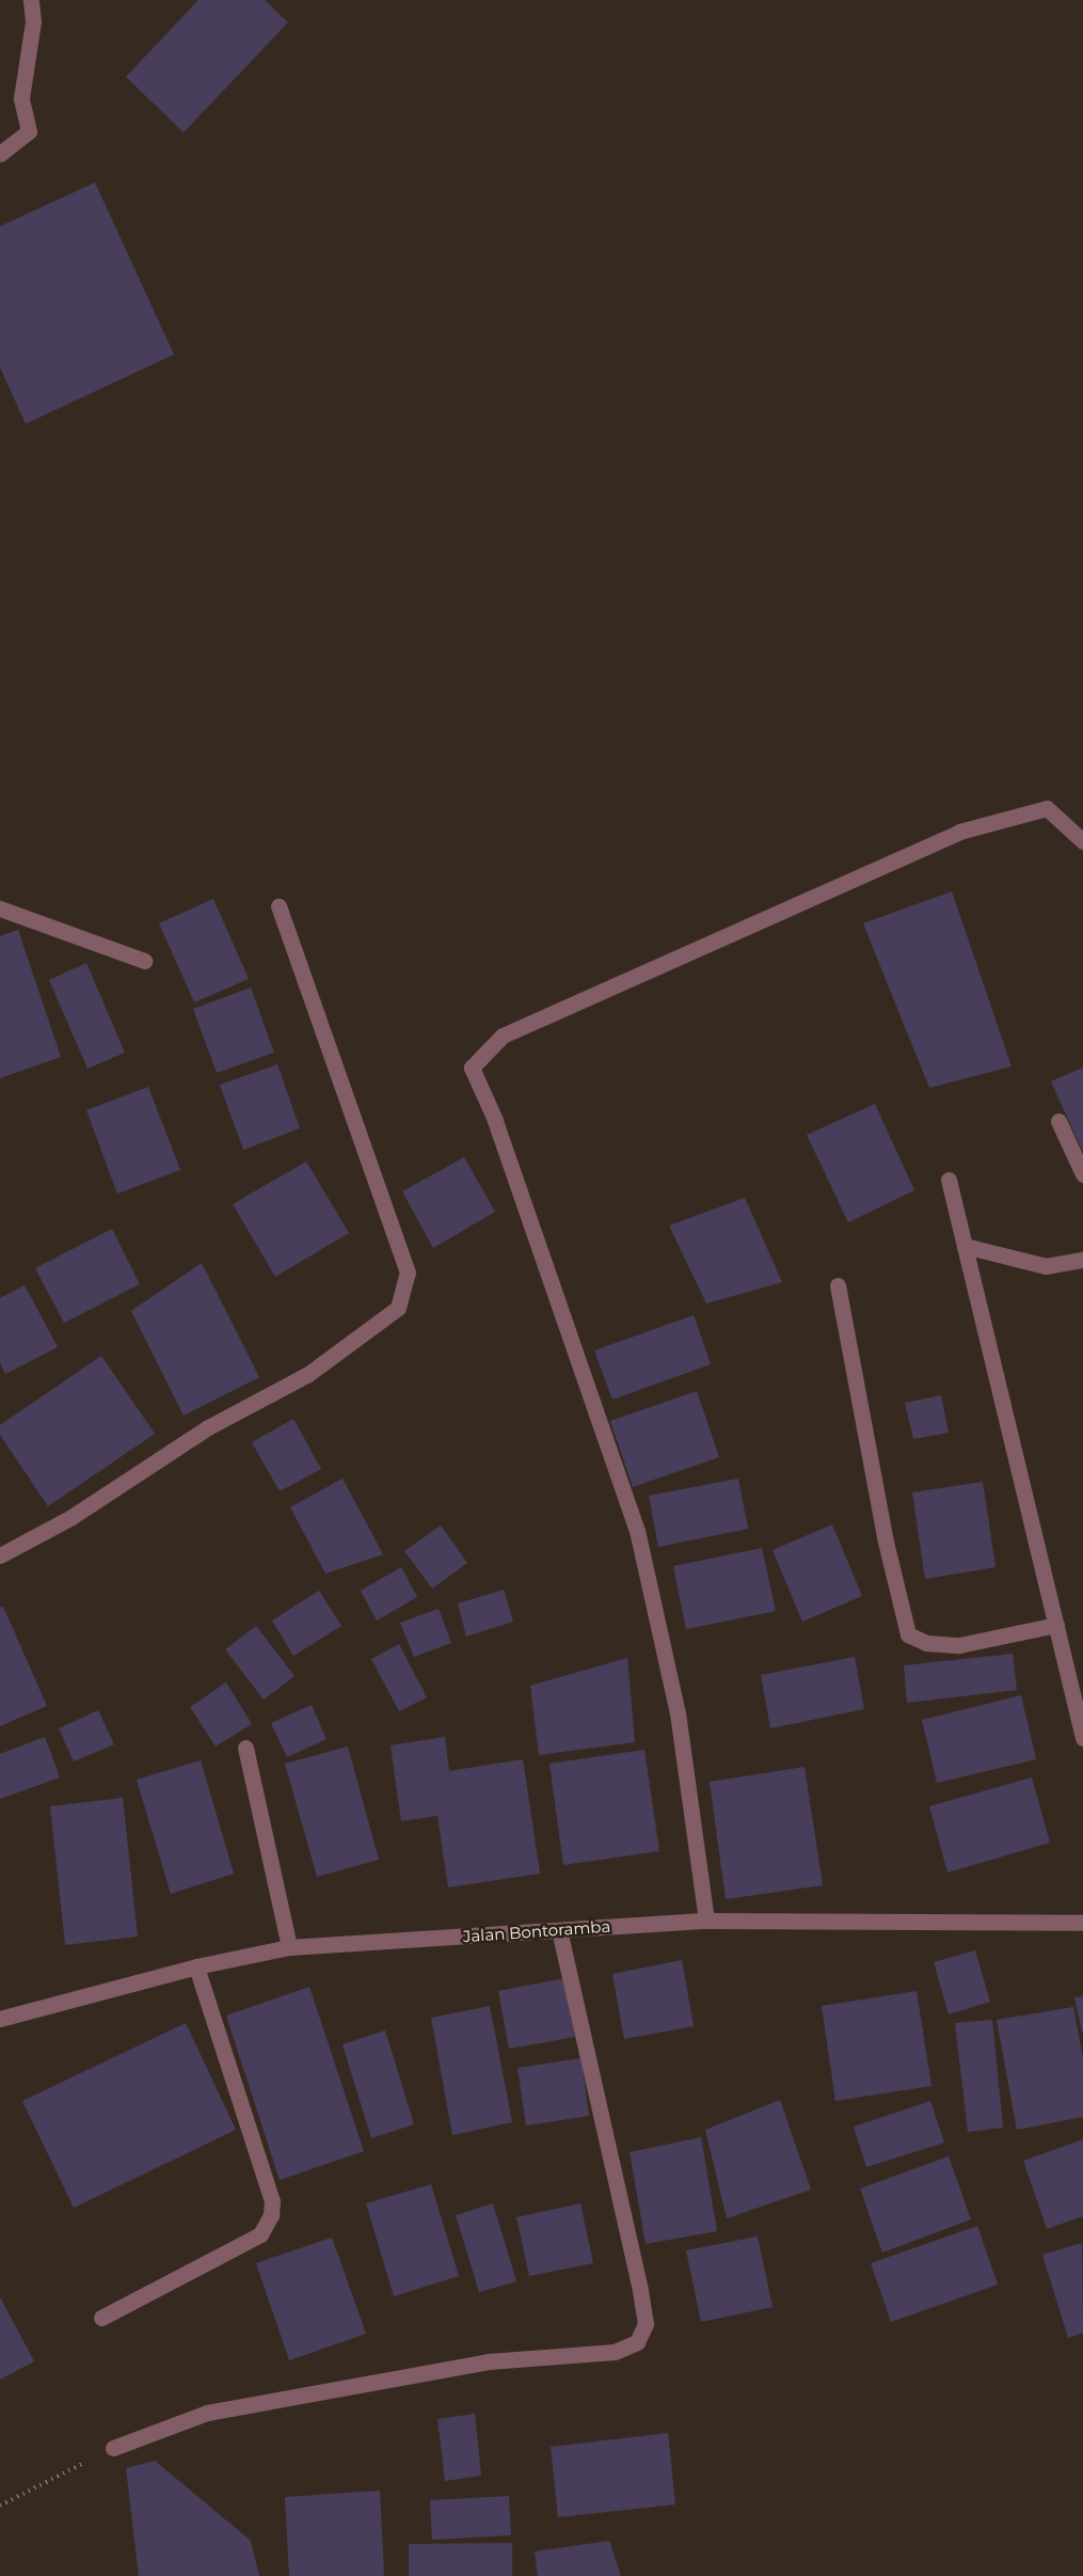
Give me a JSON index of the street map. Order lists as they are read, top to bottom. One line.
{"streets":{"street":["Jalan Bontoramba"]}}
